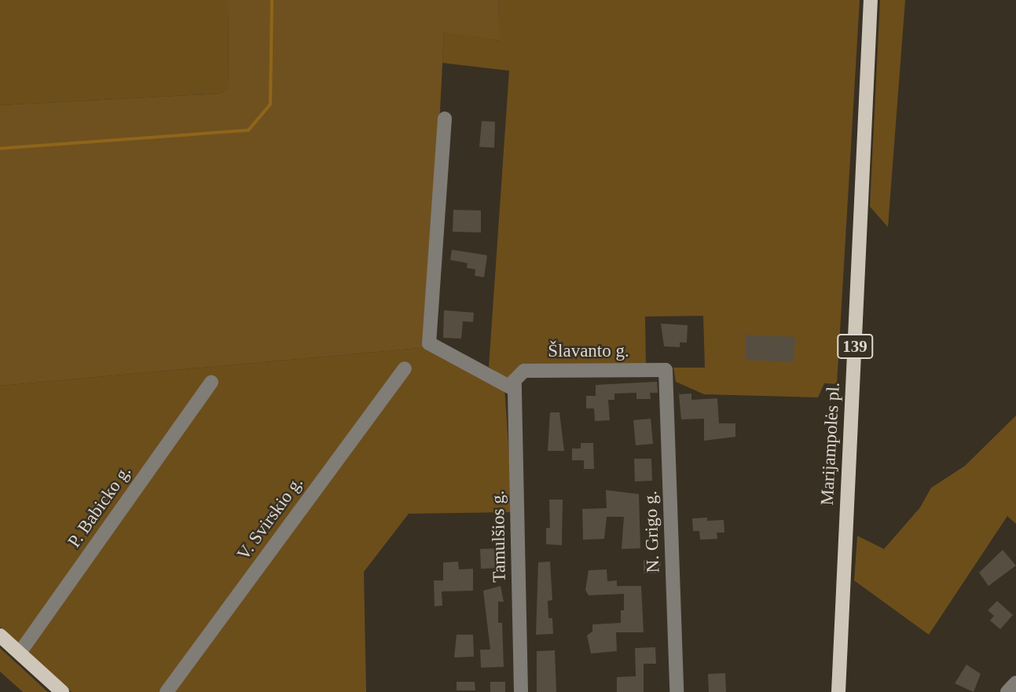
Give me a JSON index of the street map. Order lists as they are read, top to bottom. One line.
{"streets":{"main road":["139","Marijampolės pl."],"street":["Šlavanto g.","P. Babicko g.","V. Svirskio g.","N. Grigo g.","Tamulšios g."]},"crossings":[["Šlavanto g.","N. Grigo g."],["Šlavanto g.","Tamulšios g."]]}
